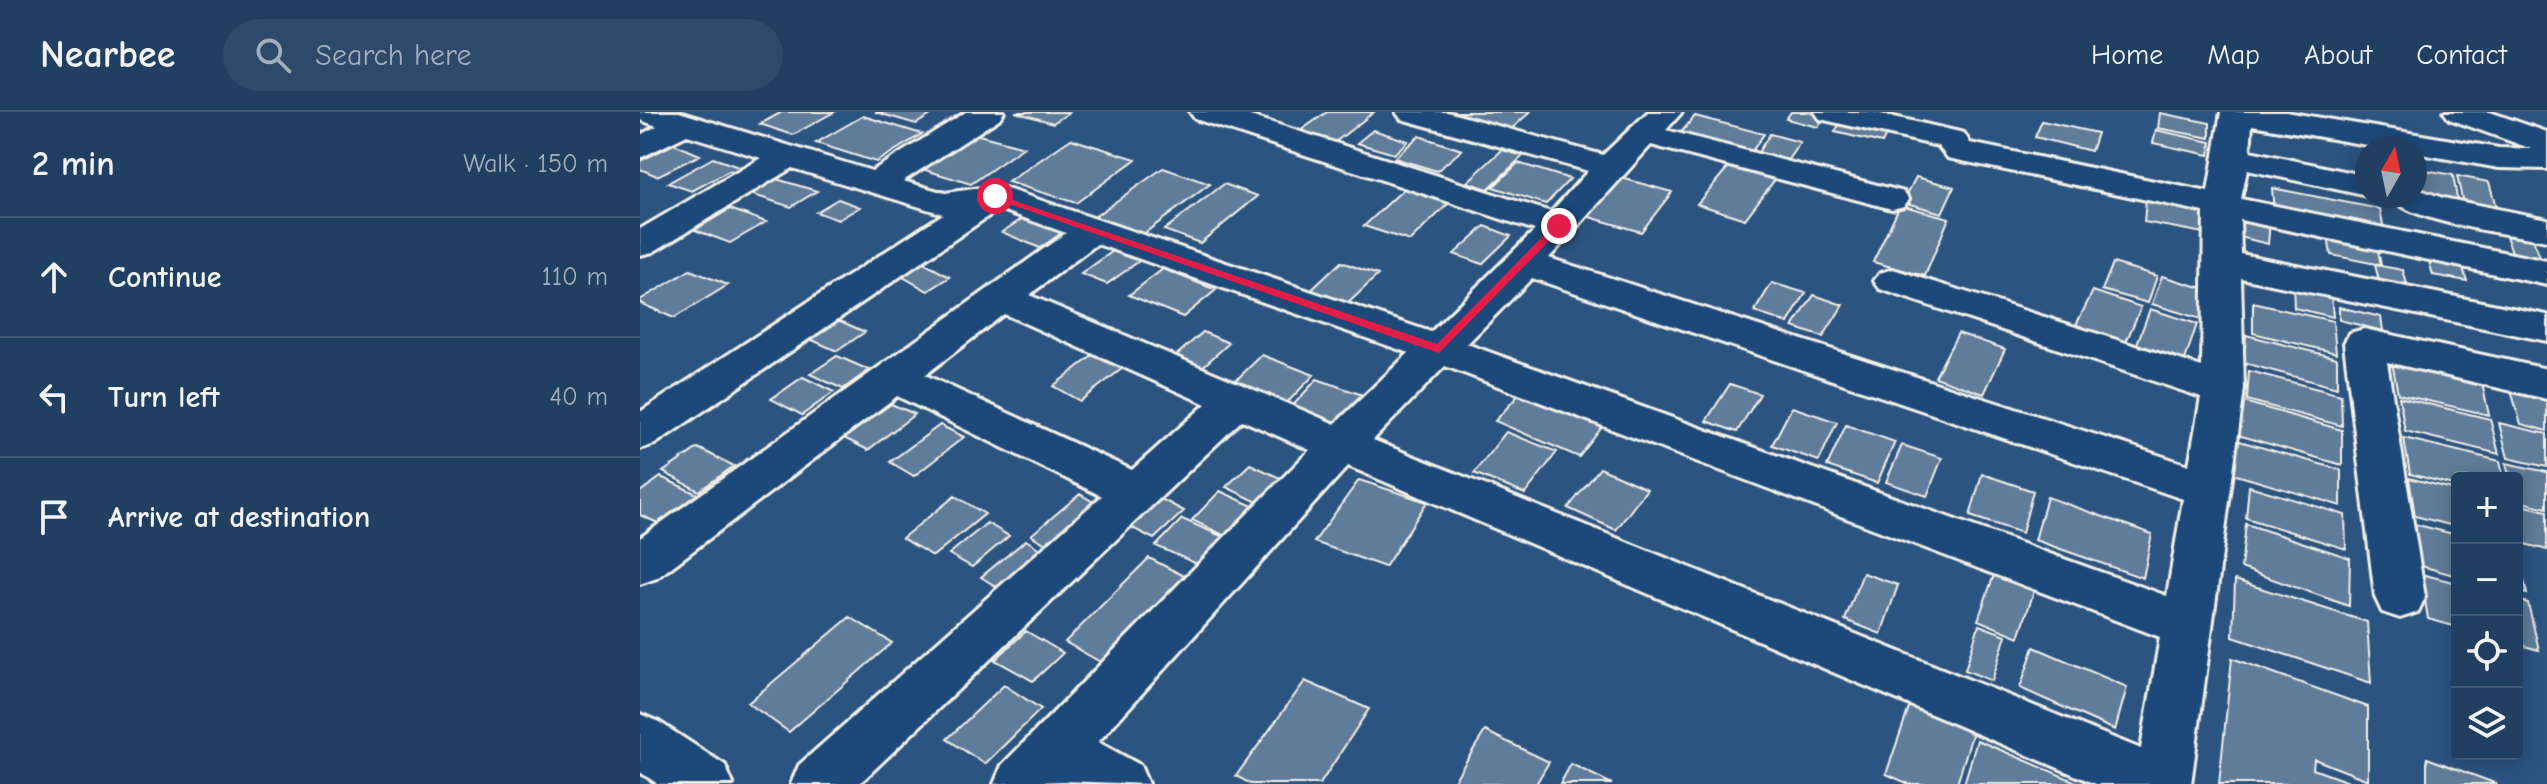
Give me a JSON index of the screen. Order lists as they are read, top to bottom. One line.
{"north":"top","page":{"header":"Nearbee","search":"Search here","nav":["Home","Map","About","Contact"],"heading":["2 min","Walk · 150 m"],"list":[["Continue","110 m"],["Turn left","40 m"],"Arrive at destination"],"map_buttons":["+","−"]}}
